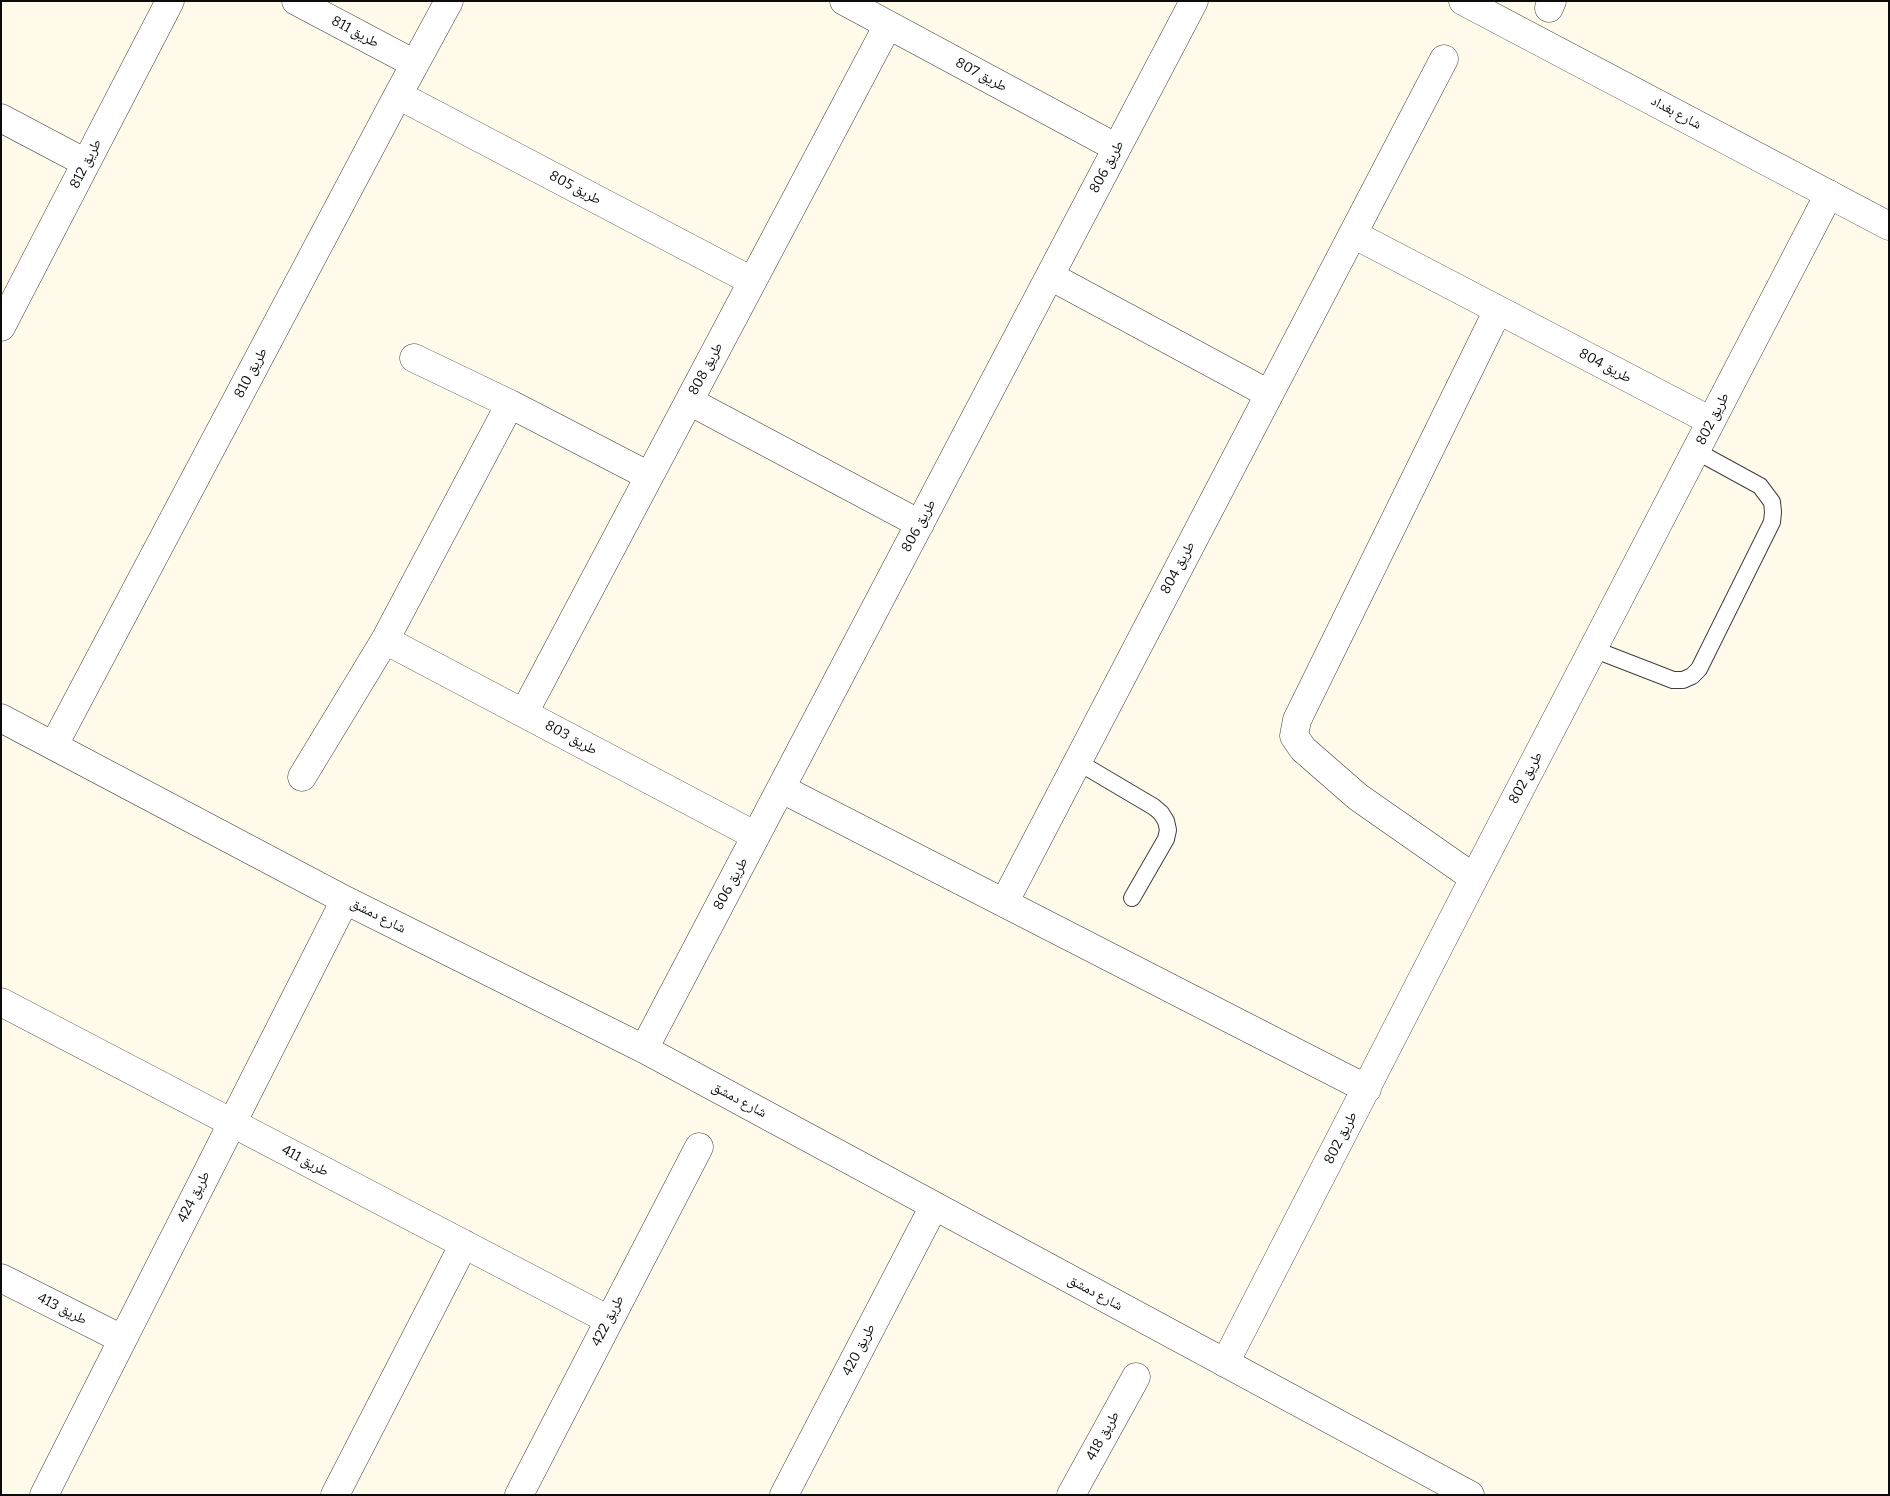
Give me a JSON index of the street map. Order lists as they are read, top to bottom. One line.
{"streets":{"street":["طريق 811","طريق 807","شارع بغداد","طريق 812","طريق 806","طريق 805","طريق 804","طريق 808","طريق 810","طريق 802","طريق 803","شارع دمشق","طريق 411","طريق 424","طريق 413","طريق 422","طريق 420","طريق 418"]},"crossings":[["طريق 811","طريق 810"],["طريق 807","طريق 806"],["طريق 807","طريق 808"],["شارع بغداد","طريق 802"],["طريق 806","طريق 803"],["طريق 806","شارع دمشق"],["طريق 805","طريق 808"],["طريق 805","طريق 810"],["طريق 804","طريق 802"],["طريق 808","طريق 803"],["طريق 810","شارع دمشق"],["طريق 802","شارع دمشق"],["شارع دمشق","طريق 424"],["شارع دمشق","طريق 420"],["طريق 411","طريق 424"],["طريق 411","طريق 422"],["طريق 424","طريق 413"]]}
